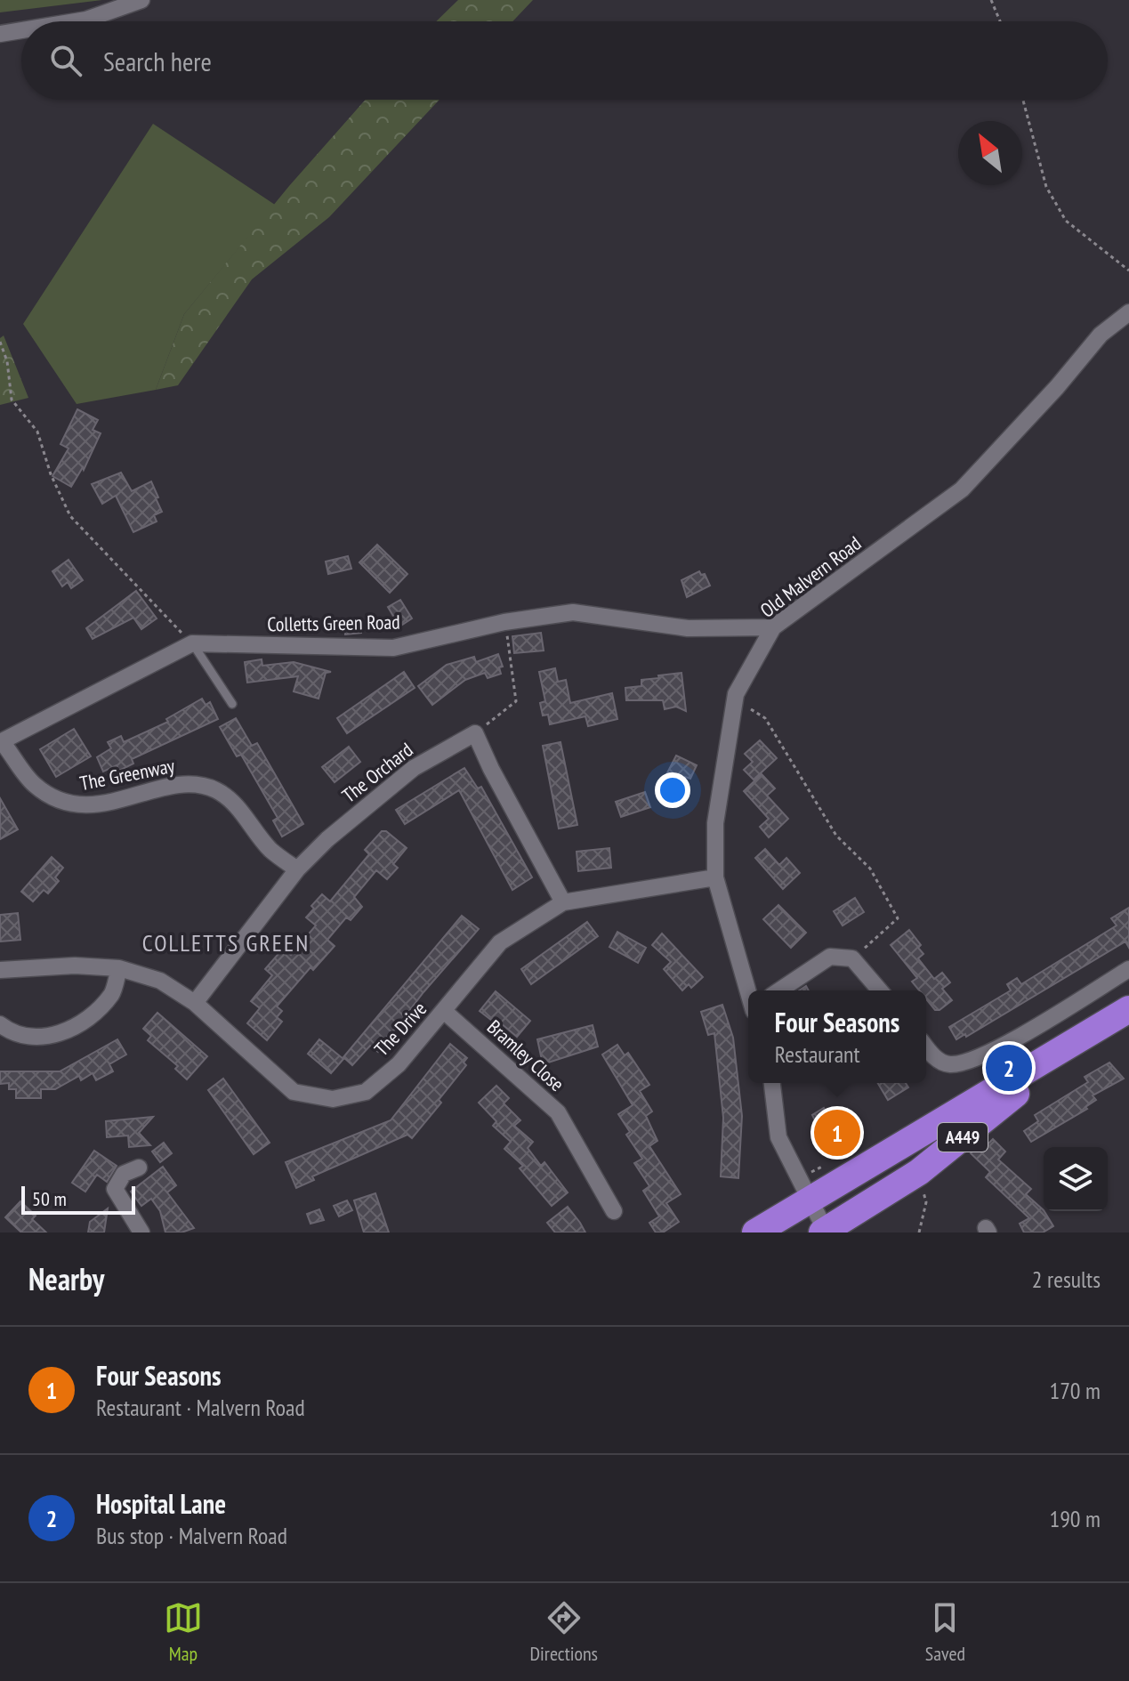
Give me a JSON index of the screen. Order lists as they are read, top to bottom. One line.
{"streets":{"highway":["A449"],"street":["Old Malvern Road","Colletts Green Road","The Orchard","The Greenway","The Drive","Bramley Close"]},"crossings":[["Old Malvern Road","Colletts Green Road"],["Old Malvern Road","The Drive"],["Colletts Green Road","The Greenway"],["The Orchard","The Greenway"],["The Orchard","The Drive"],["The Drive","Bramley Close"]],"districts":["COLLETTS GREEN"],"scale_bar":"50 m","north":"top left","page":{"search":"Search here","popup":["Four Seasons","Restaurant"],"pins":["2","1"],"scale":"50 m","heading":["Nearby","2 results"],"list":[{"mark":"1","name":"Four Seasons","note":"Restaurant · Malvern Road","value":"170 m"},{"mark":"2","name":"Hospital Lane","note":"Bus stop · Malvern Road","value":"190 m"}],"nav":["Map","Directions","Saved"]}}
